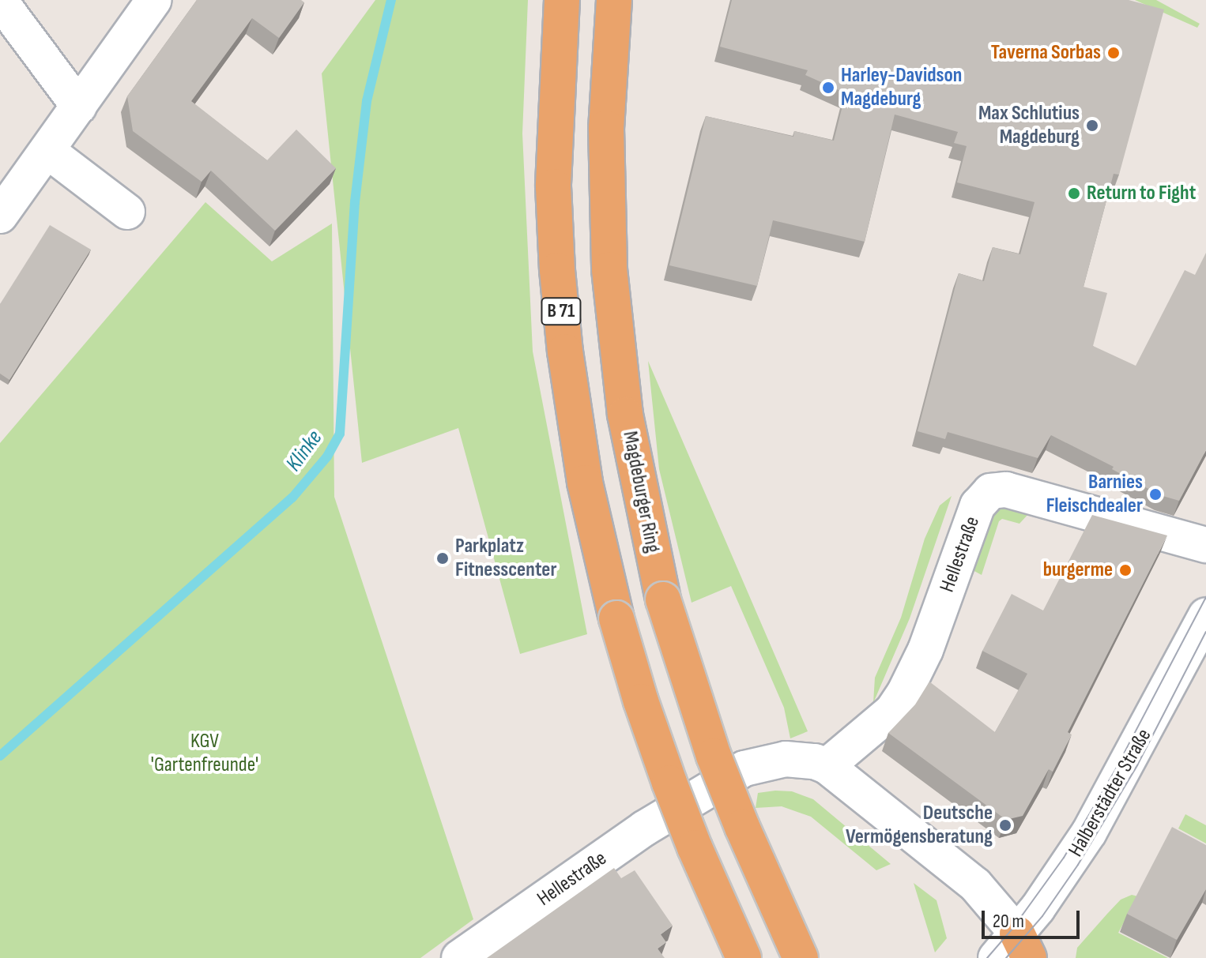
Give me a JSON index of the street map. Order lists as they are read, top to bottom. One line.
{"streets":{"highway":["B 71","Magdeburger Ring"],"street":["Hellestraße","Halberstädter Straße"]},"crossings":[["Hellestraße","Halberstädter Straße"]],"water":["Klinke"],"parks":["KGV 'Gartenfreunde'"],"places":["Taverna Sorbas","Harley-Davidson Magdeburg","Max Schlutius Magdeburg","Return to Fight","Barnies Fleischdealer","Parkplatz Fitnesscenter","burgerme","Deutsche Vermögensberatung"],"scale_bar":"20 m"}
